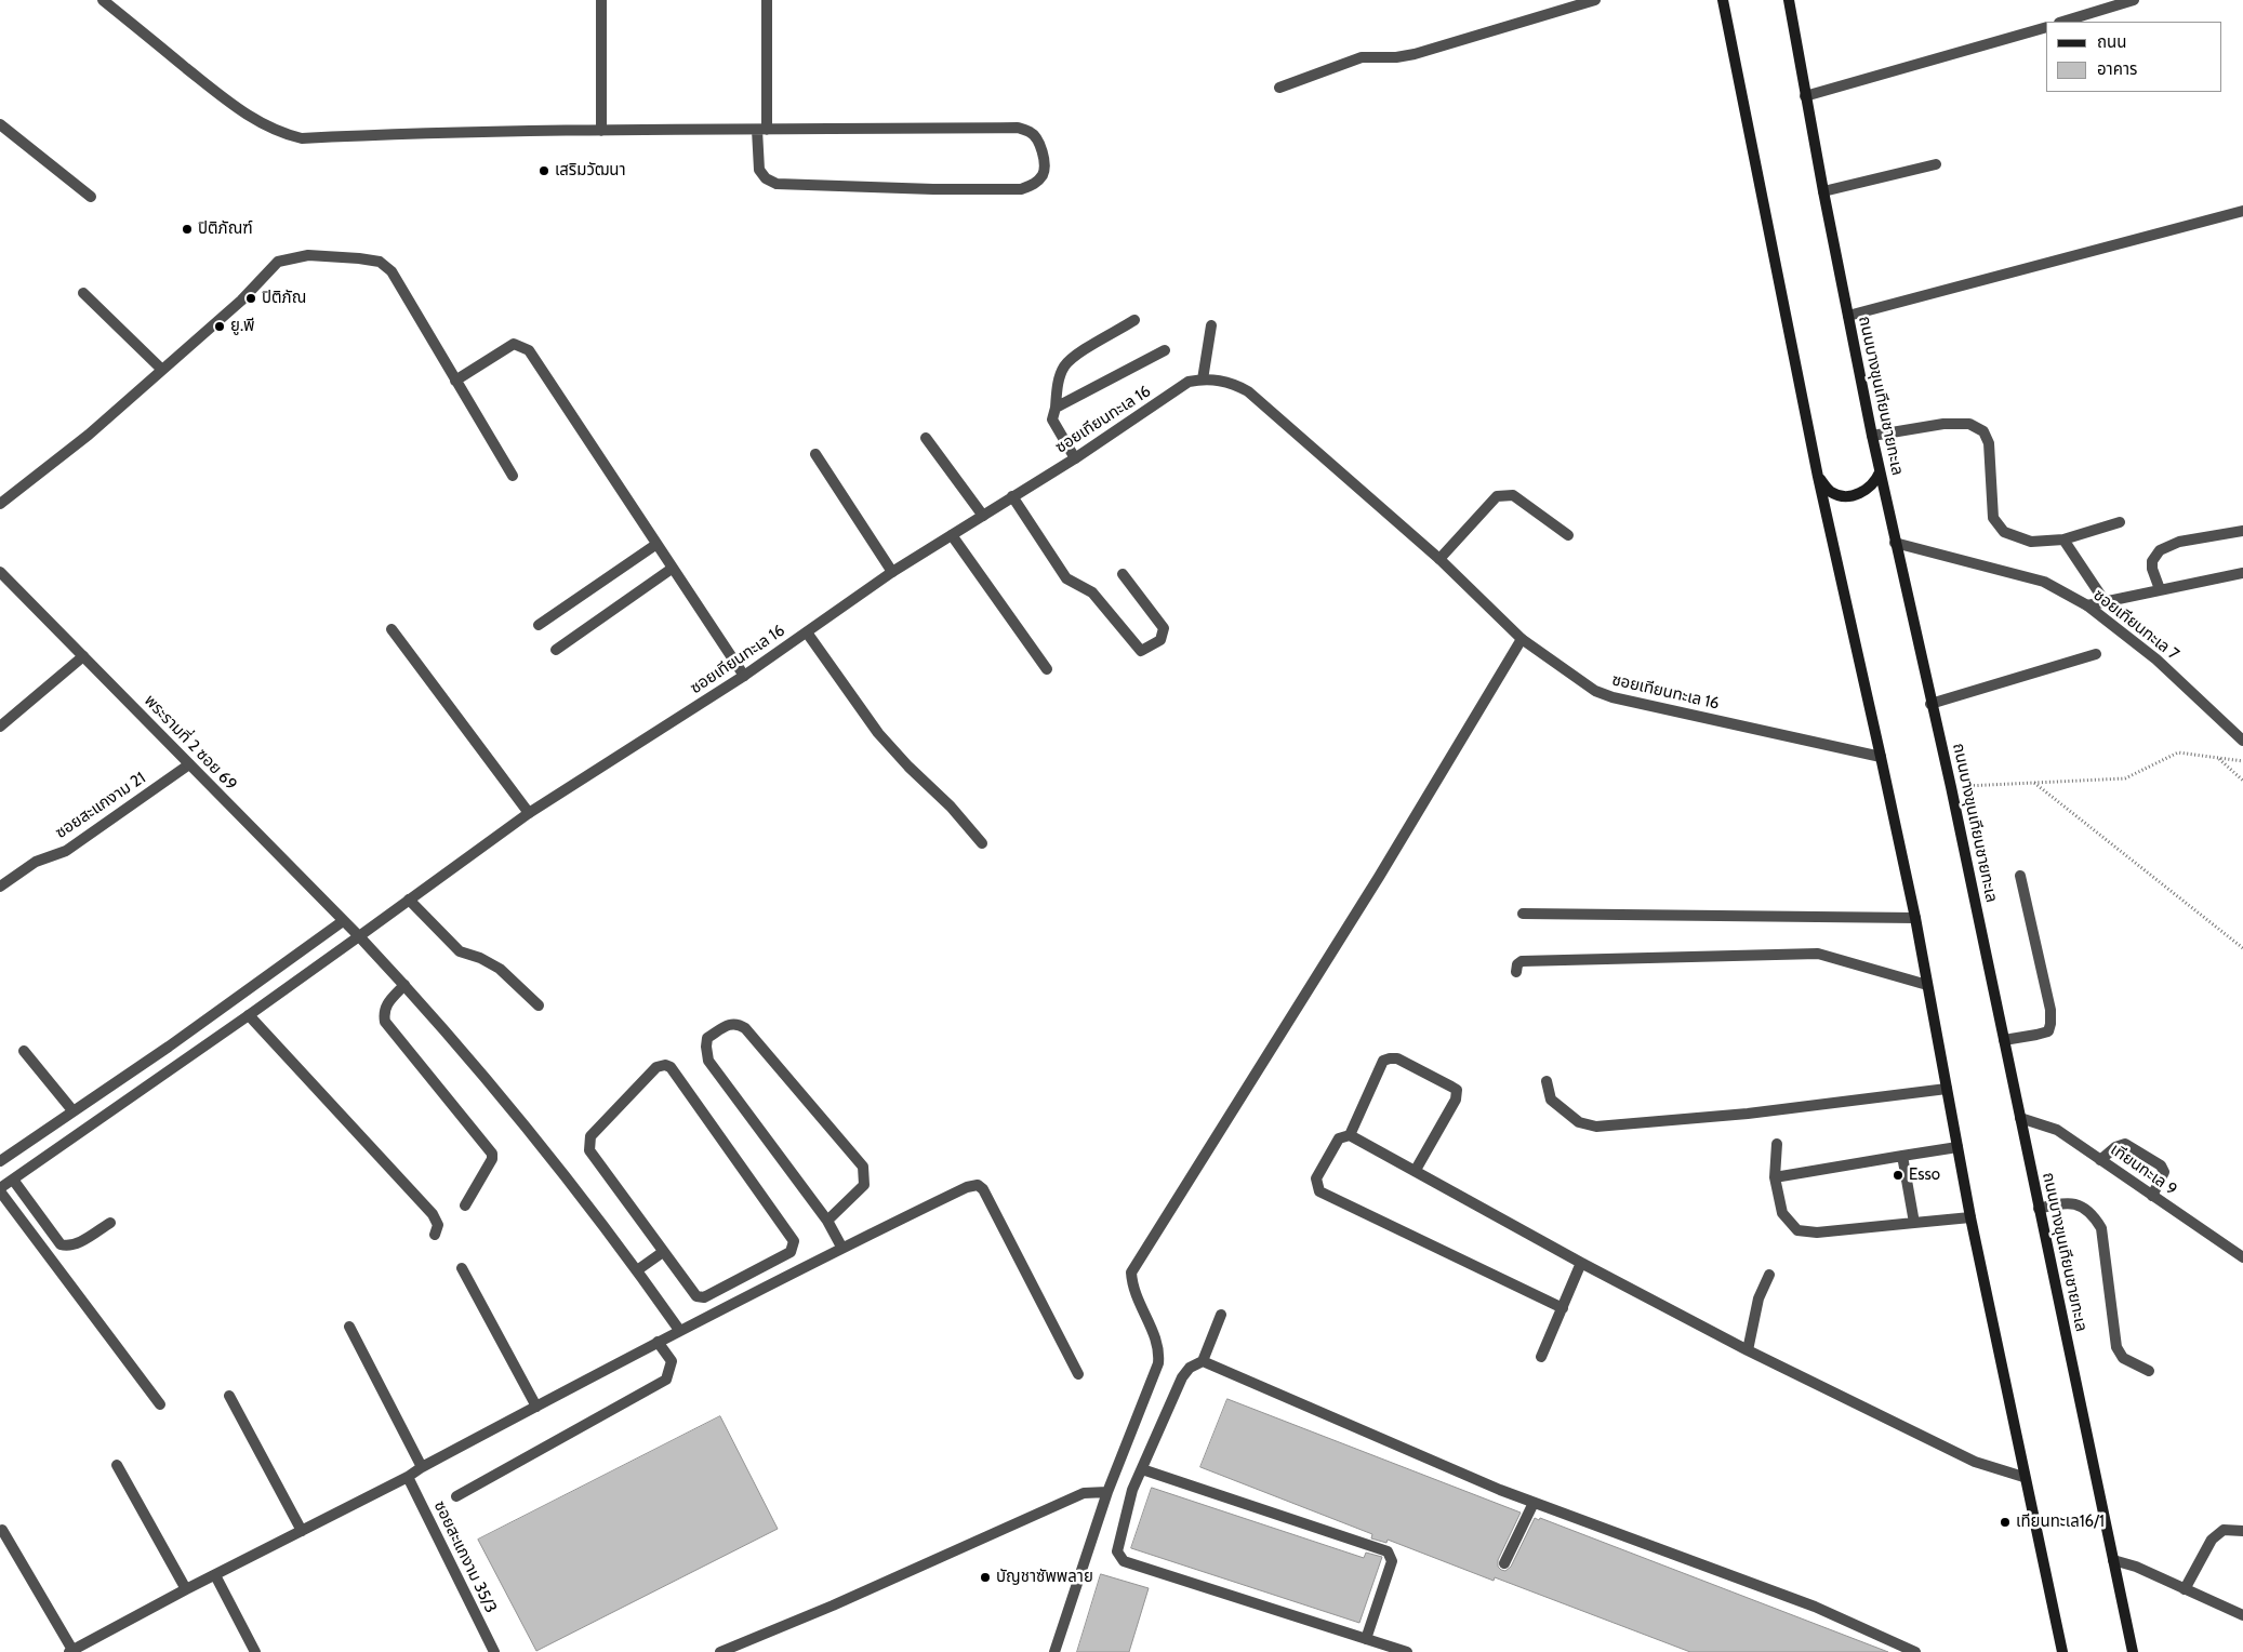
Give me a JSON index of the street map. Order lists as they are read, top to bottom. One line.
{"streets":{"main road":["ถนนบางขุนเทียนชายทะเล"],"street":["ซอยเทียนทะเล 16","ซอยเทียนทะเล 7","พระรามที่ 2 ซอย 69","ซอยสะแกงาม 21","เทียนทะเล 9","ซอยสะแกงาม 35/3"]},"crossings":[["ถนนบางขุนเทียนชายทะเล","ซอยเทียนทะเล 7"],["ถนนบางขุนเทียนชายทะเล","เทียนทะเล 9"],["ซอยเทียนทะเล 16","พระรามที่ 2 ซอย 69"],["พระรามที่ 2 ซอย 69","ซอยสะแกงาม 21"]],"places":["เสริมวัฒนา","ปิติภัณฑ์","ปิติภัณ","ยู.พี","Esso","เทียนทะเล16/1","บัญชาซัพพลาย"],"legend":["ถนน","อาคาร"]}
